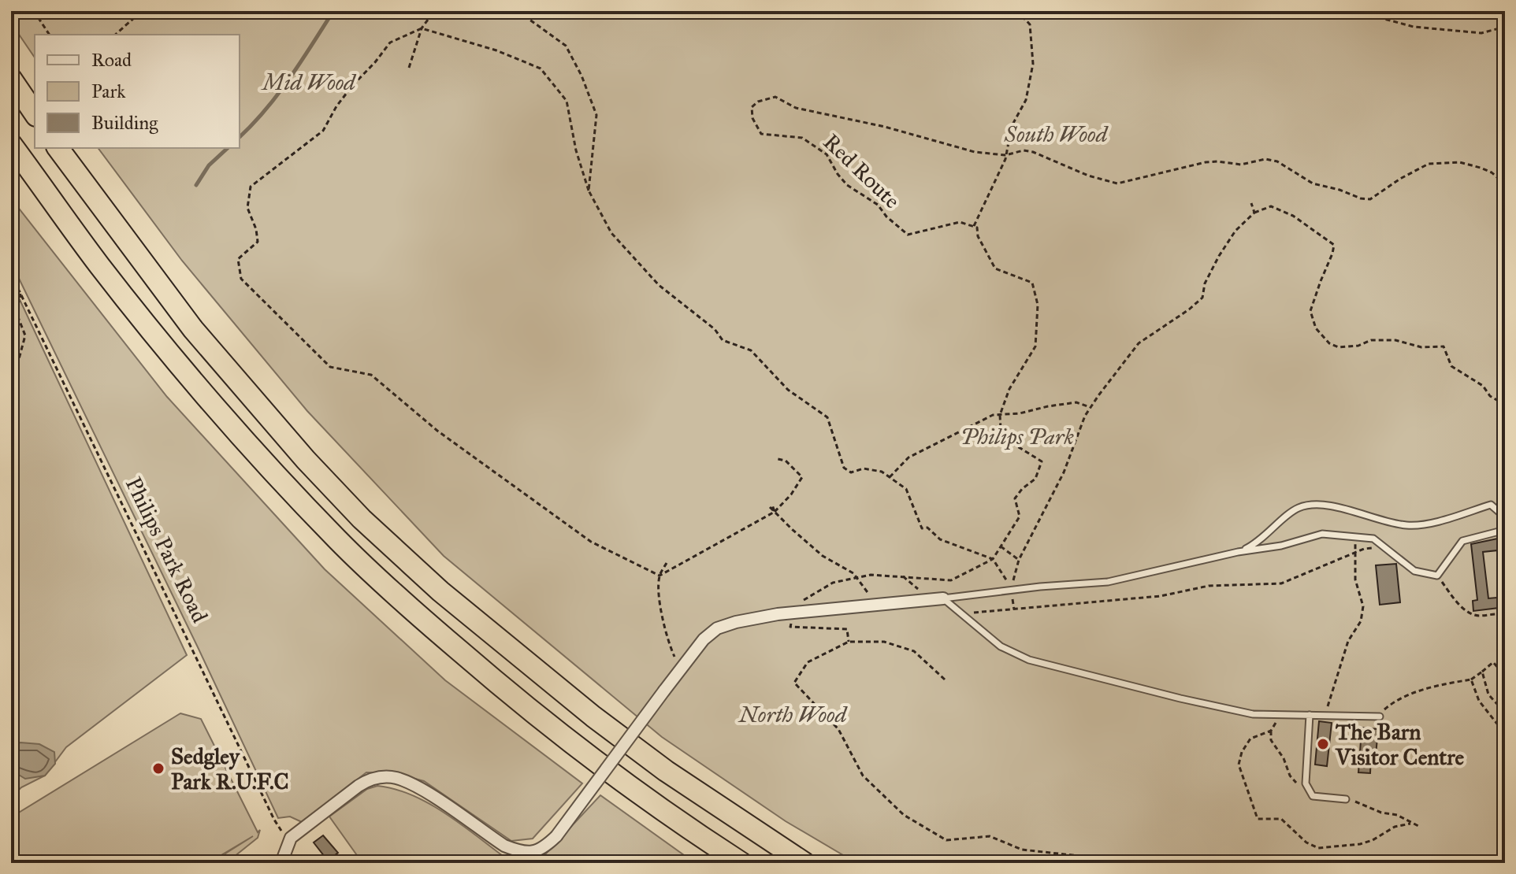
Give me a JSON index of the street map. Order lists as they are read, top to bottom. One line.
{"streets":{"path":["Red Route","Philips Park Road"]},"parks":["Mid Wood","South Wood","Philips Park","North Wood"],"places":["The Barn Visitor Centre","Sedgley Park R.U.F.C"],"legend":["Road","Park","Building"]}
